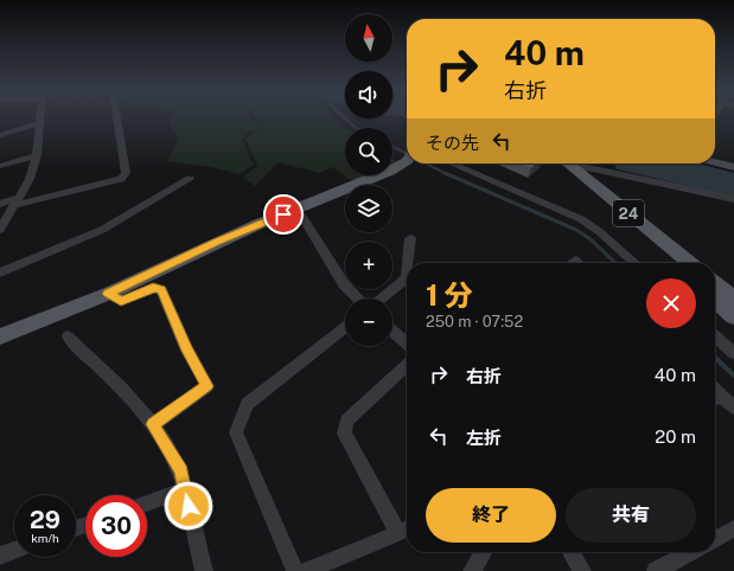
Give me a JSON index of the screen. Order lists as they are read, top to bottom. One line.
{"streets":{"main road":["24"]},"north":"top","page":{"map_buttons":["+","−"],"turn":["40 m","右折"],"then":"その先","heading":["1 分","250 m · 07:52"],"list":[{"name":"右折","value":"40 m"},{"name":"左折","value":"20 m"}],"buttons":["終了","共有"],"speed":"29 km/h","limit":"30"}}
